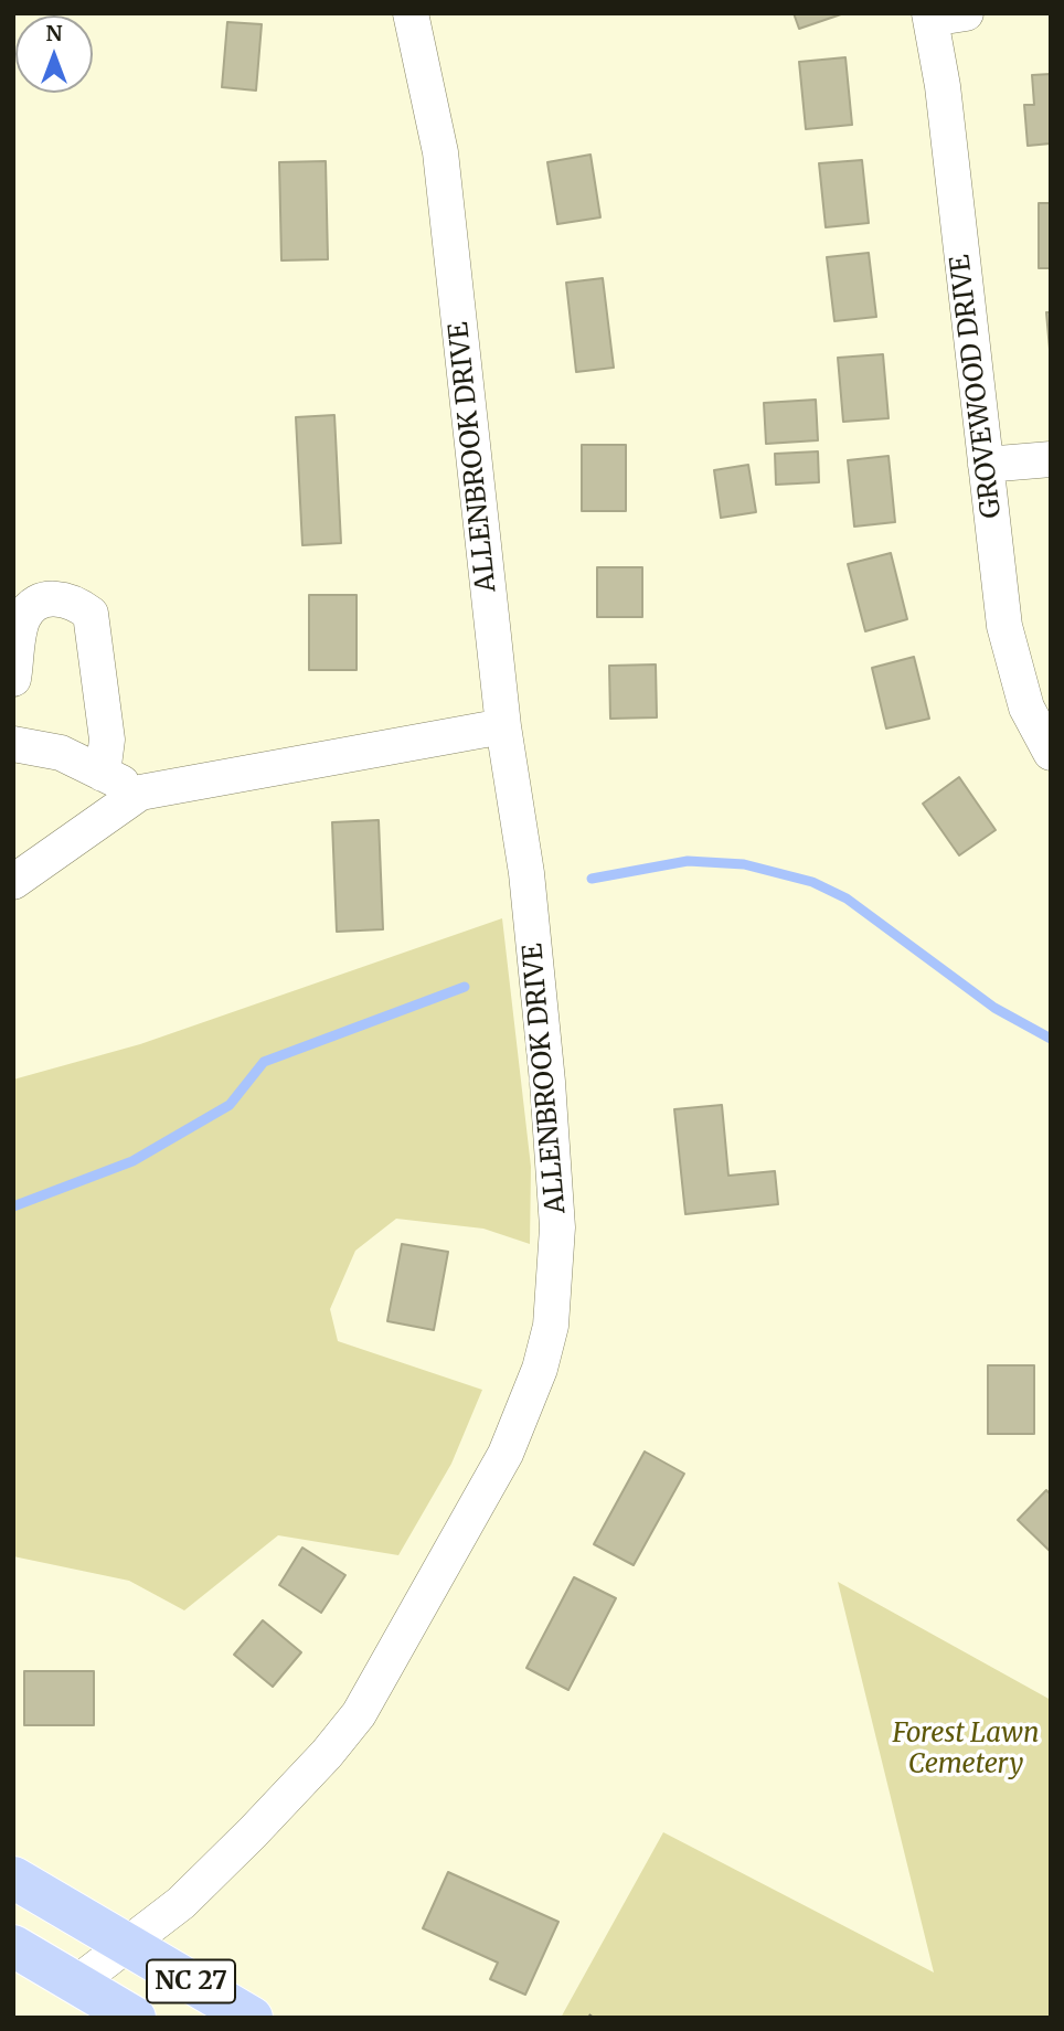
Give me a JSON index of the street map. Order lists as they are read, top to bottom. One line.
{"streets":{"main road":["NC 27"],"street":["GROVEWOOD DRIVE","ALLENBROOK DRIVE"]},"crossings":[["ALLENBROOK DRIVE","NC 27"]],"parks":["Forest Lawn Cemetery"],"north":"top"}
